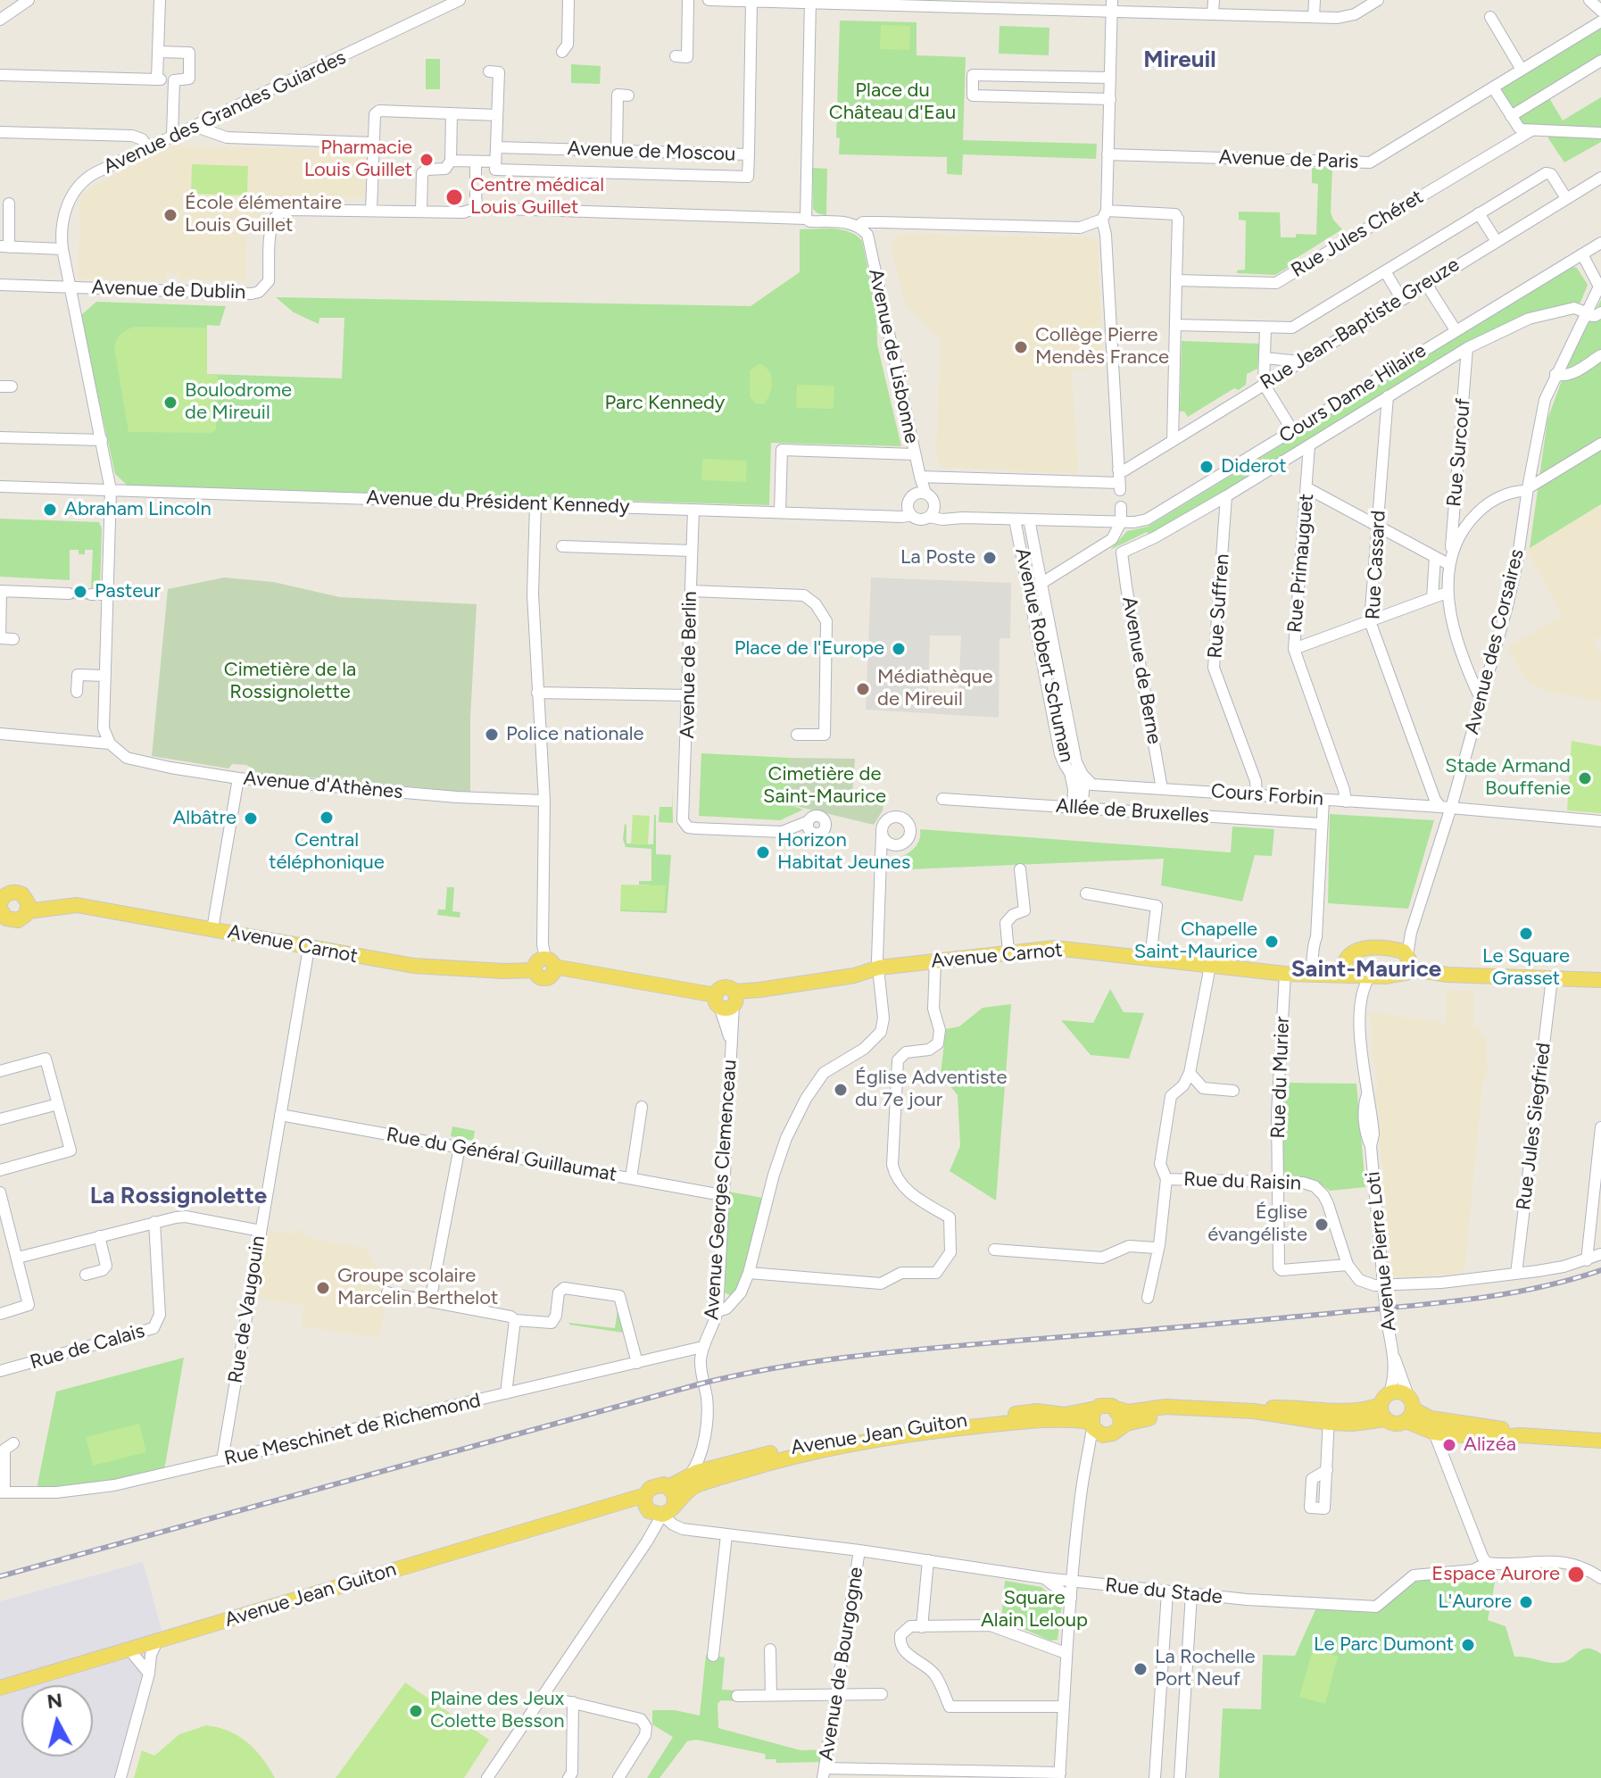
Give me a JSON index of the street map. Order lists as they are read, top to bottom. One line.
{"streets":{"main road":["Avenue Carnot","Avenue Jean Guiton"],"street":["Avenue des Grandes Guiardes","Avenue de Moscou","Avenue de Paris","Rue Jules Chéret","Avenue de Dublin","Rue Jean-Baptiste Greuze","Avenue de Lisbonne","Cours Dame Hilaire","Rue Surcouf","Avenue du Président Kennedy","Rue Primauguet","Rue Cassard","Rue Suffren","Avenue des Corsaires","Avenue Robert Schuman","Avenue de Berlin","Avenue de Berne","Avenue d'Athènes","Cours Forbin","Allée de Bruxelles","Rue du Murier","Rue Jules Siegfried","Rue du Général Guillaumat","Rue du Raisin","Avenue Georges Clemenceau","Avenue Pierre Loti","Rue de Vaugouin","Rue de Calais","Rue Meschinet de Richemond","Rue du Stade","Avenue de Bourgogne"]},"crossings":[["Avenue des Grandes Guiardes","Avenue de Dublin"],["Avenue des Grandes Guiardes","Avenue du Président Kennedy"],["Avenue des Grandes Guiardes","Avenue d'Athènes"],["Avenue de Lisbonne","Avenue du Président Kennedy"],["Cours Dame Hilaire","Rue Surcouf"],["Cours Dame Hilaire","Rue Primauguet"],["Cours Dame Hilaire","Rue Cassard"],["Cours Dame Hilaire","Rue Suffren"],["Cours Dame Hilaire","Avenue des Corsaires"],["Cours Dame Hilaire","Avenue de Berne"],["Rue Surcouf","Avenue des Corsaires"],["Avenue du Président Kennedy","Avenue de Berlin"],["Rue Primauguet","Cours Forbin"],["Rue Cassard","Avenue des Corsaires"],["Rue Cassard","Cours Forbin"],["Rue Suffren","Cours Forbin"],["Avenue des Corsaires","Cours Forbin"],["Avenue Robert Schuman","Cours Forbin"],["Avenue de Berne","Cours Forbin"],["Avenue Carnot","Rue du Murier"],["Avenue Carnot","Avenue Georges Clemenceau"],["Avenue Carnot","Avenue Pierre Loti"],["Avenue Carnot","Rue de Vaugouin"],["Rue du Murier","Rue du Raisin"],["Rue du Général Guillaumat","Avenue Georges Clemenceau"],["Rue du Général Guillaumat","Rue de Vaugouin"],["Avenue Georges Clemenceau","Rue Meschinet de Richemond"],["Avenue Georges Clemenceau","Avenue Jean Guiton"],["Rue de Vaugouin","Rue Meschinet de Richemond"],["Avenue Jean Guiton","Rue du Stade"],["Rue du Stade","Avenue de Bourgogne"]],"districts":["Mireuil","Saint-Maurice","La Rossignolette"],"parks":["Place du Château d'Eau","Parc Kennedy","Cimetière de la Rossignolette","Cimetière de Saint-Maurice","Square Alain Leloup"],"places":["Pharmacie Louis Guillet","Centre médical Louis Guillet","École élémentaire Louis Guillet","Collège Pierre Mendès France","Boulodrome de Mireuil","Diderot","Abraham Lincoln","La Poste","Pasteur","Place de l'Europe","Médiathèque de Mireuil","Police nationale","Stade Armand Bouffenie","Central téléphonique","Albâtre","Horizon Habitat Jeunes","Le Square Grasset","Chapelle Saint-Maurice","Église Adventiste du 7e jour","Église évangéliste","Groupe scolaire Marcelin Berthelot","Alizéa","Espace Aurore","L'Aurore","Le Parc Dumont","La Rochelle Port Neuf","Plaine des Jeux Colette Besson"],"north":"top"}
